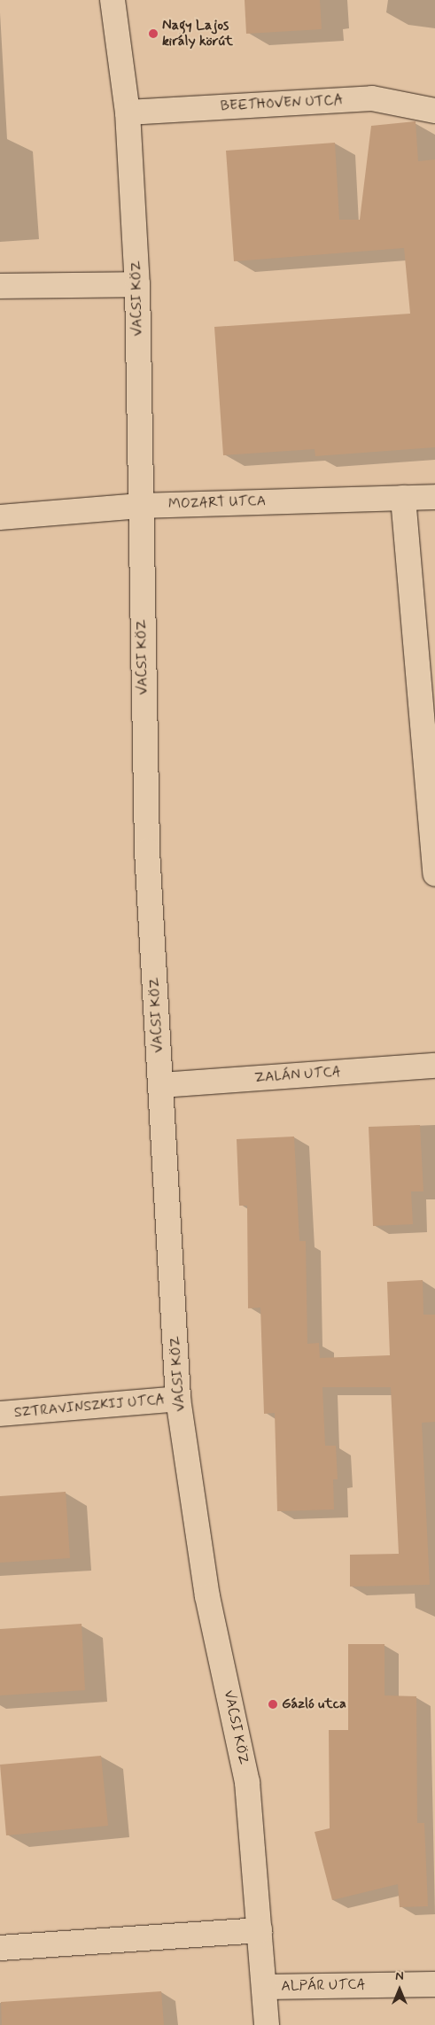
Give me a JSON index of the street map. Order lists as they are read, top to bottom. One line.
{"streets":{"street":["BEETHOVEN UTCA","VACSI KÖZ","MOZART UTCA","ZALÁN UTCA","SZTRAVINSZKIJ UTCA","ALPÁR UTCA"]},"crossings":[["BEETHOVEN UTCA","VACSI KÖZ"],["VACSI KÖZ","MOZART UTCA"],["VACSI KÖZ","ZALÁN UTCA"],["VACSI KÖZ","SZTRAVINSZKIJ UTCA"],["VACSI KÖZ","ALPÁR UTCA"]],"places":["Nagy Lajos király körút","Gázló utca"],"north":"top"}
